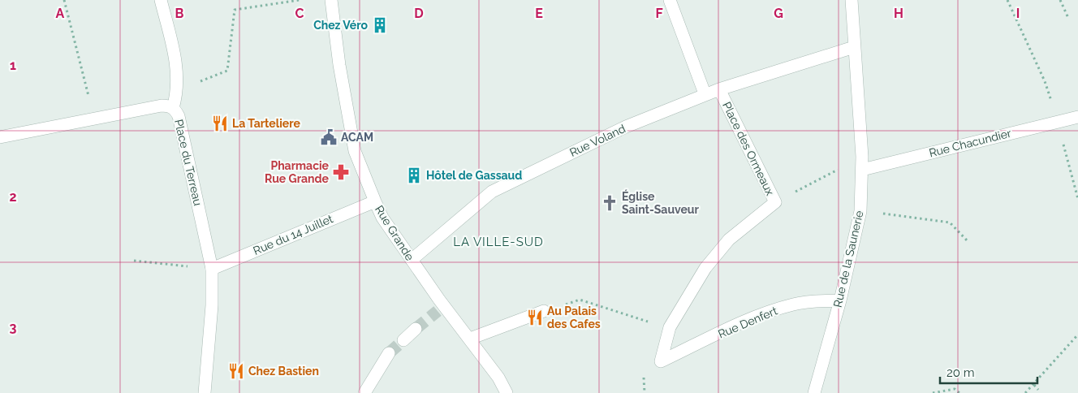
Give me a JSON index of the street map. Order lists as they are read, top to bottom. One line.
{"streets":{"street":["Rue Voland","Rue Chacundier","Place des Ormeaux","Place du Terreau","Rue Grande","Rue du 14 Juillet","Rue de la Saunerie","Rue Denfert"]},"crossings":[["Rue Voland","Place des Ormeaux"],["Rue Voland","Rue Grande"],["Rue Chacundier","Rue de la Saunerie"],["Place des Ormeaux","Rue de la Saunerie"],["Place des Ormeaux","Rue Denfert"],["Place du Terreau","Rue du 14 Juillet"],["Rue Grande","Rue du 14 Juillet"],["Rue de la Saunerie","Rue Denfert"]],"districts":["LA VILLE-SUD"],"places":{"building":["Chez Véro","Hôtel de Gassaud"],"restaurant":["La Tarteliere","Au Palais des Cafes","Chez Bastien"],"public building":["ACAM"],"pharmacy":["Pharmacie Rue Grande"],"church":["Église Saint-Sauveur"]},"scale_bar":"20 m","grid":{"columns":["A","B","C","D","E","F","G","H","I"],"rows":["1","2","3"]}}
